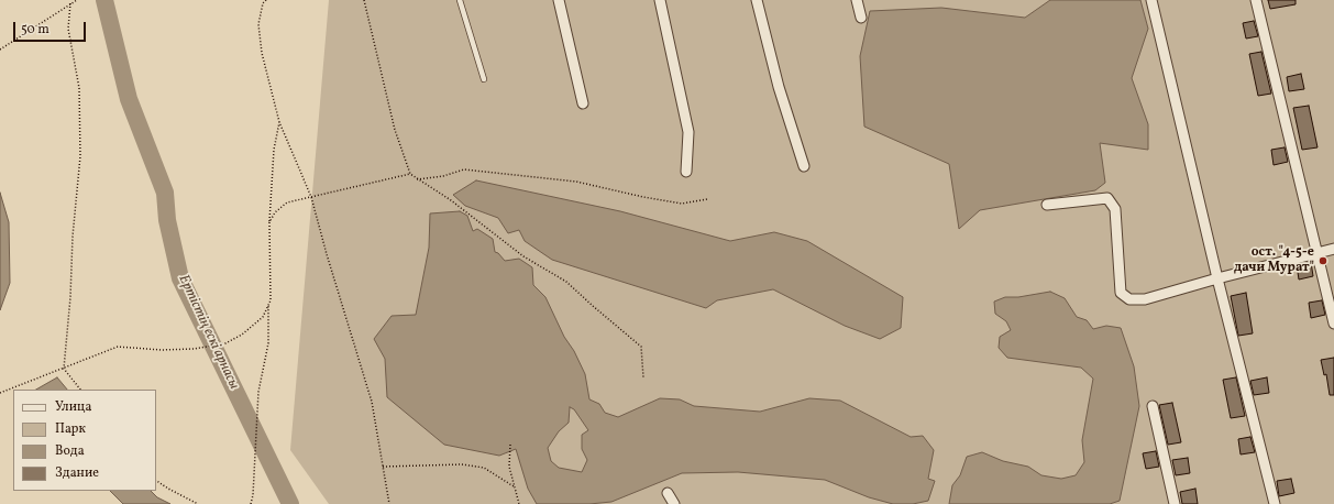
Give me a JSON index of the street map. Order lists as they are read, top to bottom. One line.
{"water":["Ертістің ескі арнасы"],"places":["ост. \"4-5-е дачи Мурат\""],"legend":["Улица","Парк","Вода","Здание"],"scale_bar":"50 m"}
